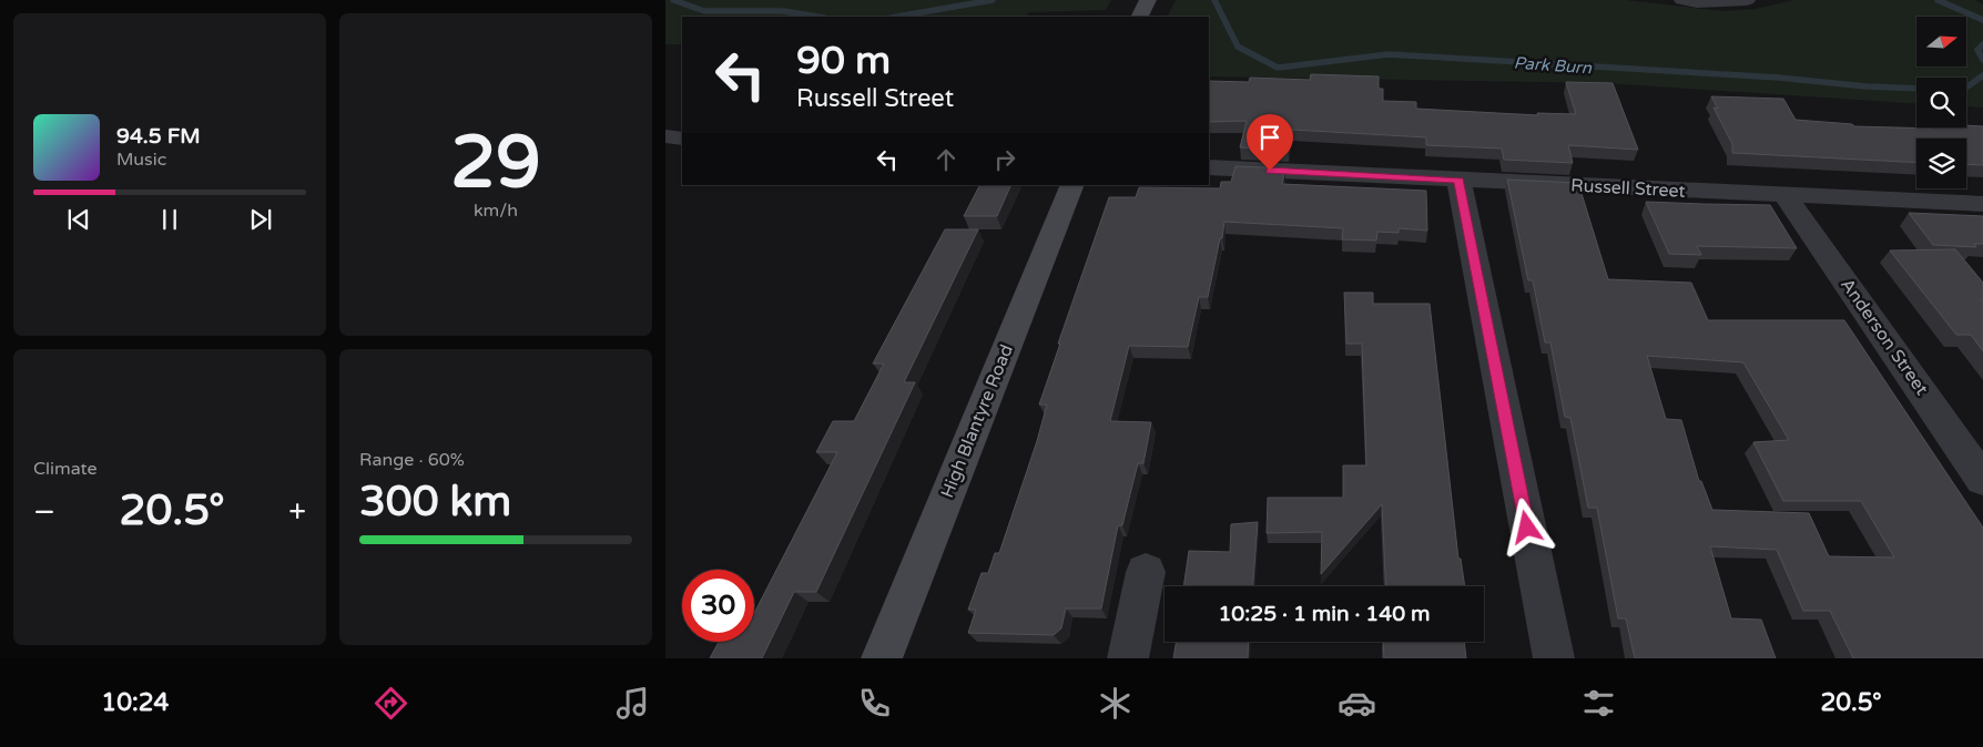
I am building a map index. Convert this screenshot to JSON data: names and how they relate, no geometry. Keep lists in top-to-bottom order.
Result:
{
  "streets": {
    "main road": ["High Blantyre Road"],
    "street": ["Russell Street", "Anderson Street"]
  },
  "crossings": [
    ["Russell Street", "Anderson Street"]
  ],
  "water": ["Park Burn"],
  "north": "right",
  "page": {
    "tile": [
      ["29", "km/h"],
      "Climate",
      ["Range · 60%", "300 km"]
    ],
    "turn": ["90 m", "Russell Street"],
    "song": ["94.5 FM", "Music"],
    "heat": ["−", "20.5°", "+"],
    "limit": "30",
    "trip": "10:25 · 1 min · 140 m",
    "tabs": ["10:24", "20.5°"]
  }
}
